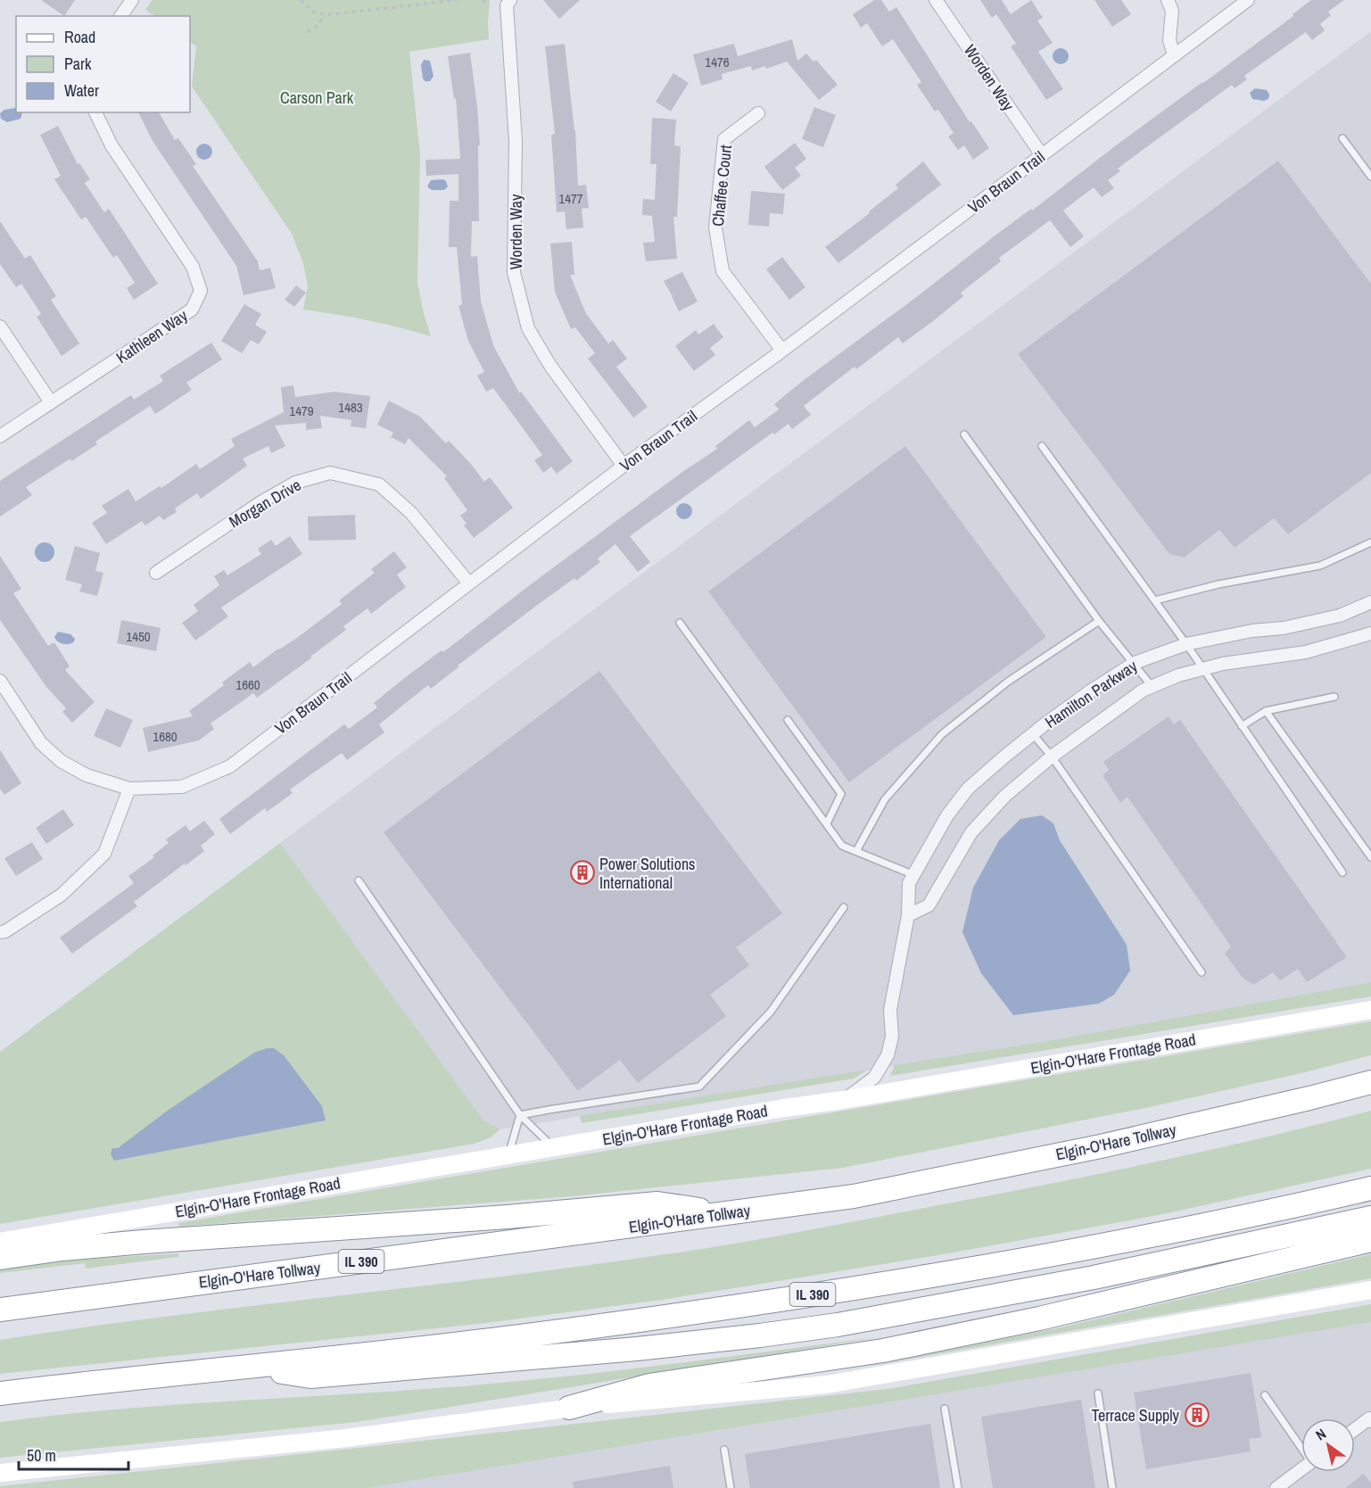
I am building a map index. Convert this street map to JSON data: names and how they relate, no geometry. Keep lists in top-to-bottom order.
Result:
{
  "streets": {
    "highway": ["Elgin-O'Hare Tollway", "IL 390"],
    "main road": ["Elgin-O'Hare Frontage Road"],
    "street": [
      "Worden Way",
      "Von Braun Trail",
      "Chaffee Court",
      "Kathleen Way",
      "Morgan Drive",
      "Hamilton Parkway"
    ]
  },
  "crossings": [
    ["Worden Way", "Von Braun Trail"],
    ["Von Braun Trail", "Chaffee Court"],
    ["Von Braun Trail", "Morgan Drive"],
    ["Hamilton Parkway", "Elgin-O'Hare Frontage Road"]
  ],
  "parks": ["Carson Park"],
  "places": {
    "building": ["Power Solutions International", "Terrace Supply"]
  },
  "house_numbers": [
    "1476",
    "1477",
    "1483",
    "1479",
    "1450",
    "1660",
    "1680"
  ],
  "legend": ["Road", "Park", "Water"],
  "scale_bar": "50 m",
  "north": "top left"
}
